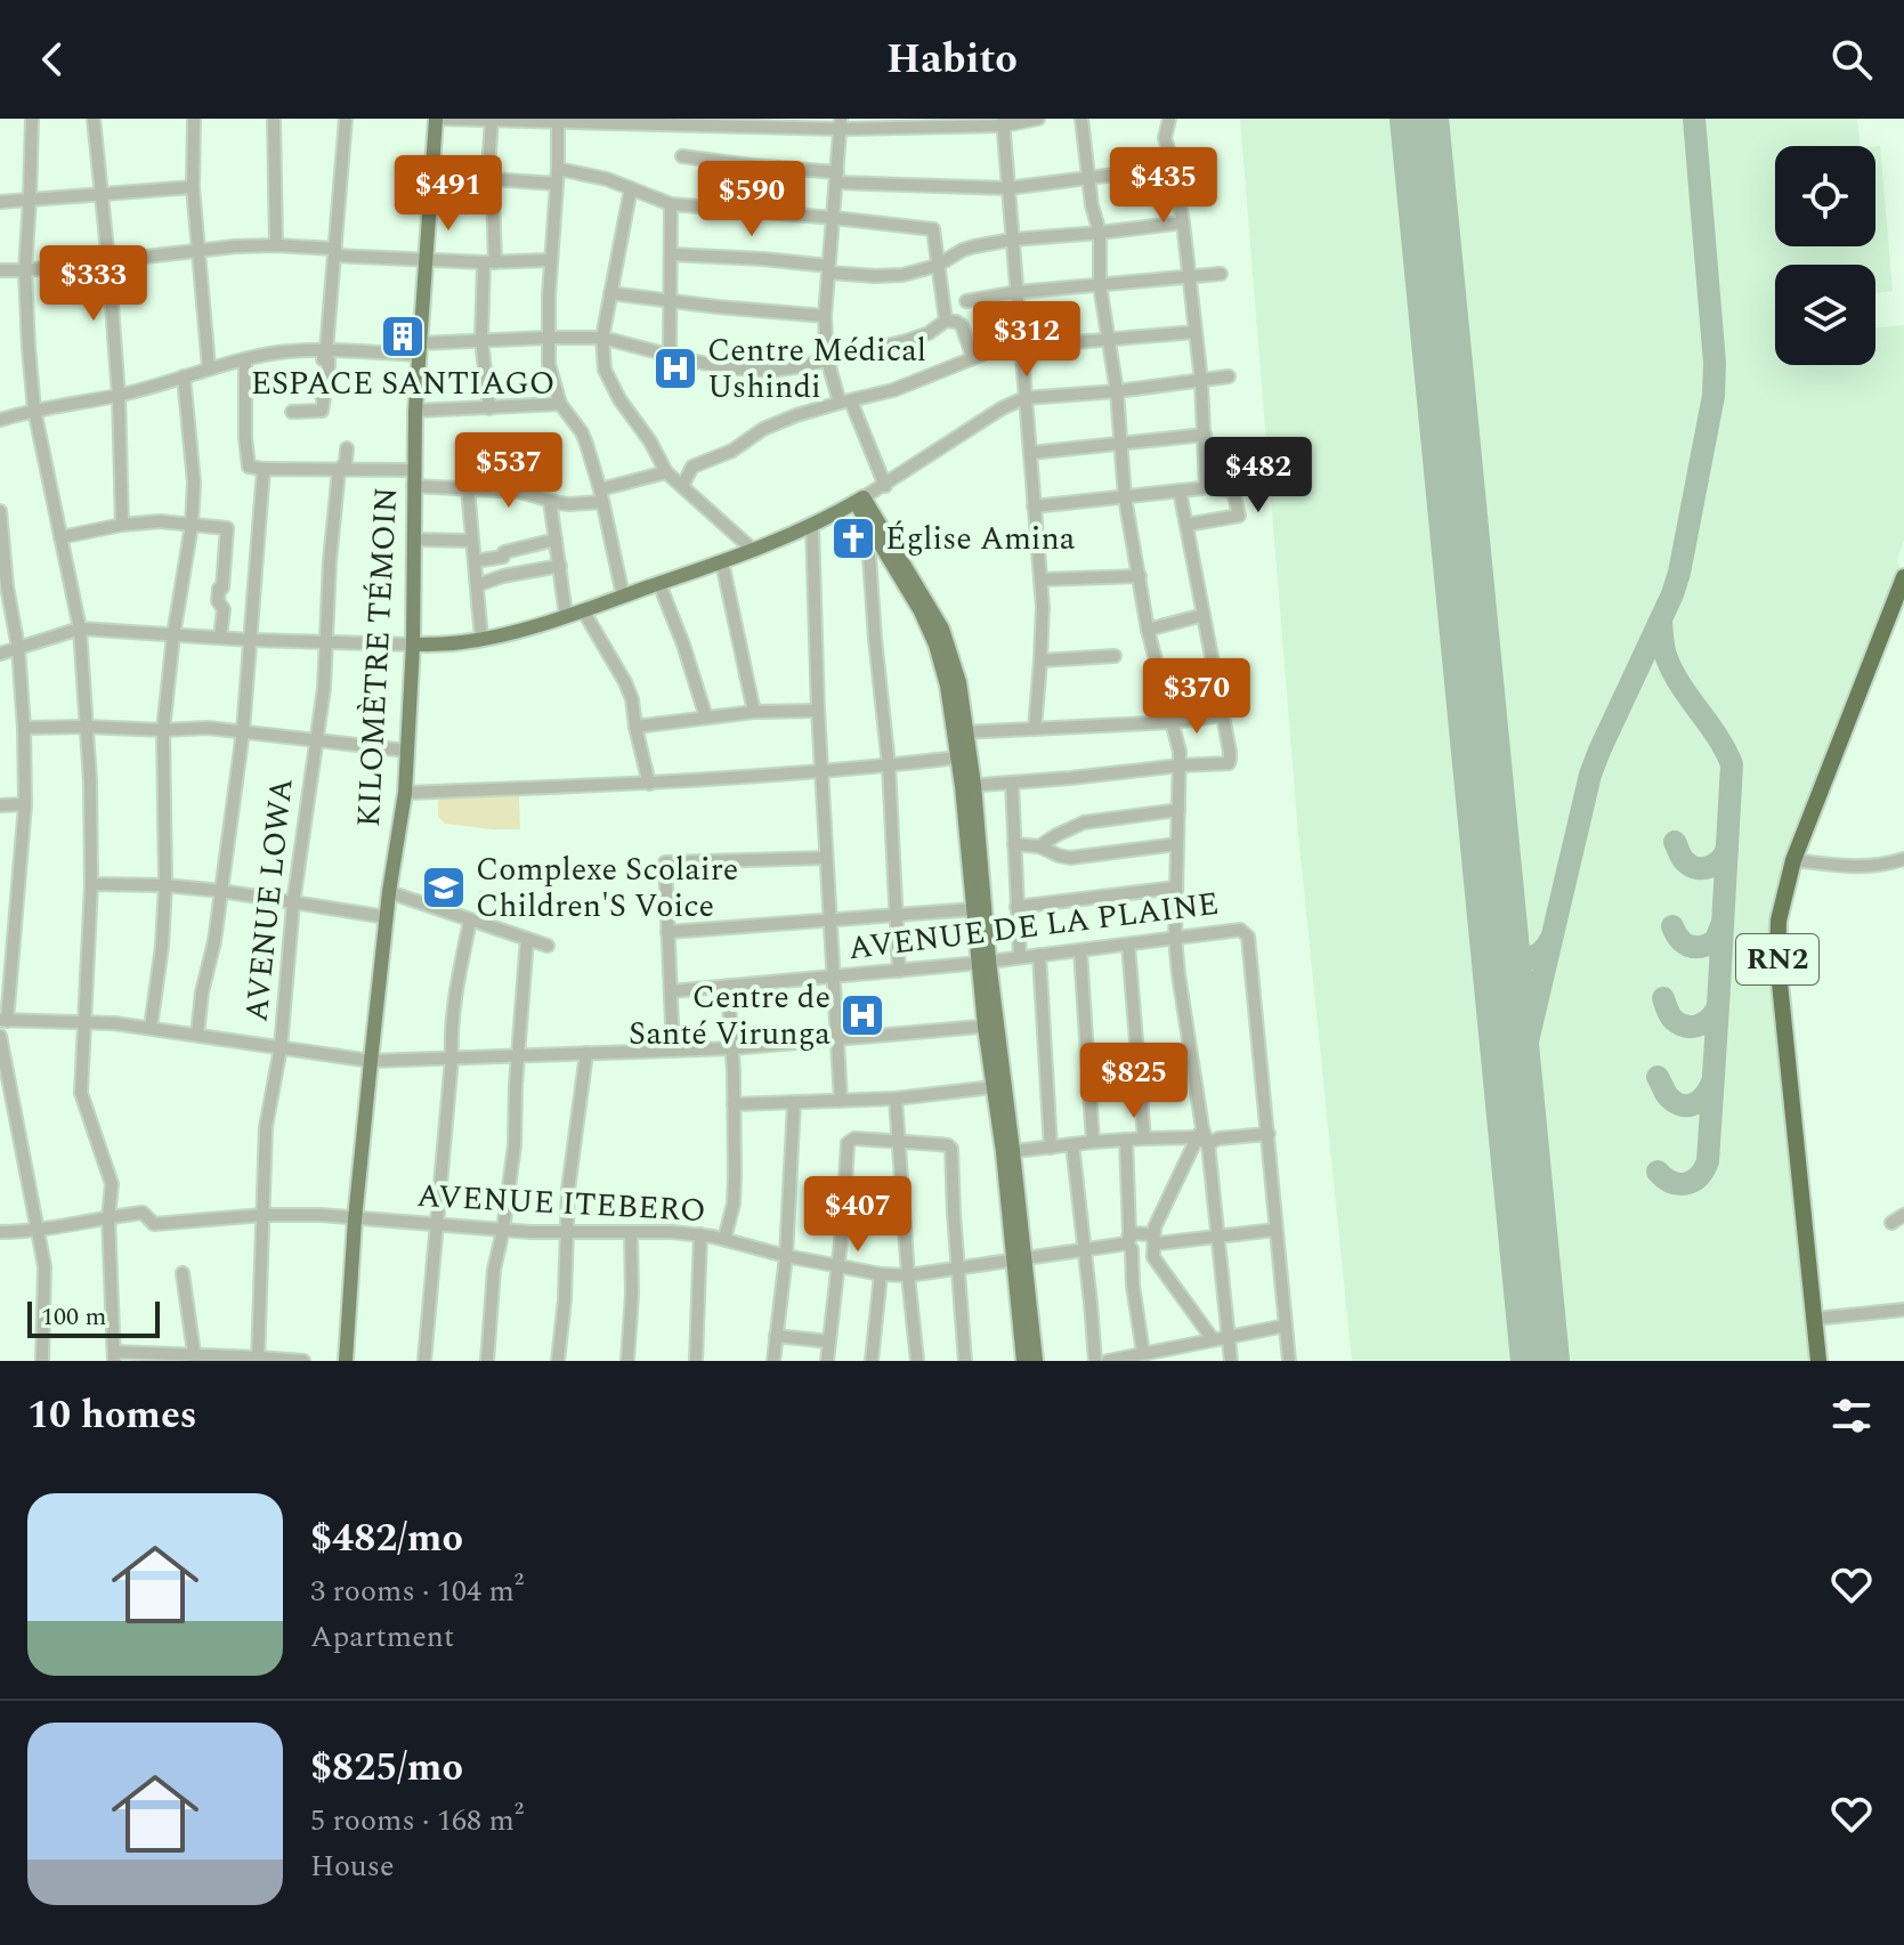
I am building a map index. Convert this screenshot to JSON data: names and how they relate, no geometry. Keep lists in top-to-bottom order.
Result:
{
  "streets": {
    "highway": ["RN2"],
    "main road": ["KILOMÈTRE TÉMOIN"],
    "street": ["AVENUE LOWA", "AVENUE DE LA PLAINE", "AVENUE ITEBERO"]
  },
  "crossings": [
    ["KILOMÈTRE TÉMOIN", "AVENUE ITEBERO"],
    ["AVENUE LOWA", "AVENUE ITEBERO"]
  ],
  "places": {
    "building": ["ESPACE SANTIAGO"],
    "hospital": ["Centre Médical Ushindi", "Centre de Santé Virunga"],
    "church": ["Église Amina"],
    "school or university": ["Complexe Scolaire Children'S Voice"]
  },
  "scale_bar": "100 m",
  "page": {
    "header": "Habito",
    "price": [
      "$435",
      "$491",
      "$590",
      "$333",
      "$312",
      "$537",
      "$482",
      "$370",
      "$825",
      "$407"
    ],
    "scale": "100 m",
    "heading": "10 homes",
    "list": [
      {
        "name": "$482/mo",
        "note": "3 rooms · 104 m² · Apartment"
      },
      {
        "name": "$825/mo",
        "note": "5 rooms · 168 m² · House"
      }
    ]
  }
}
